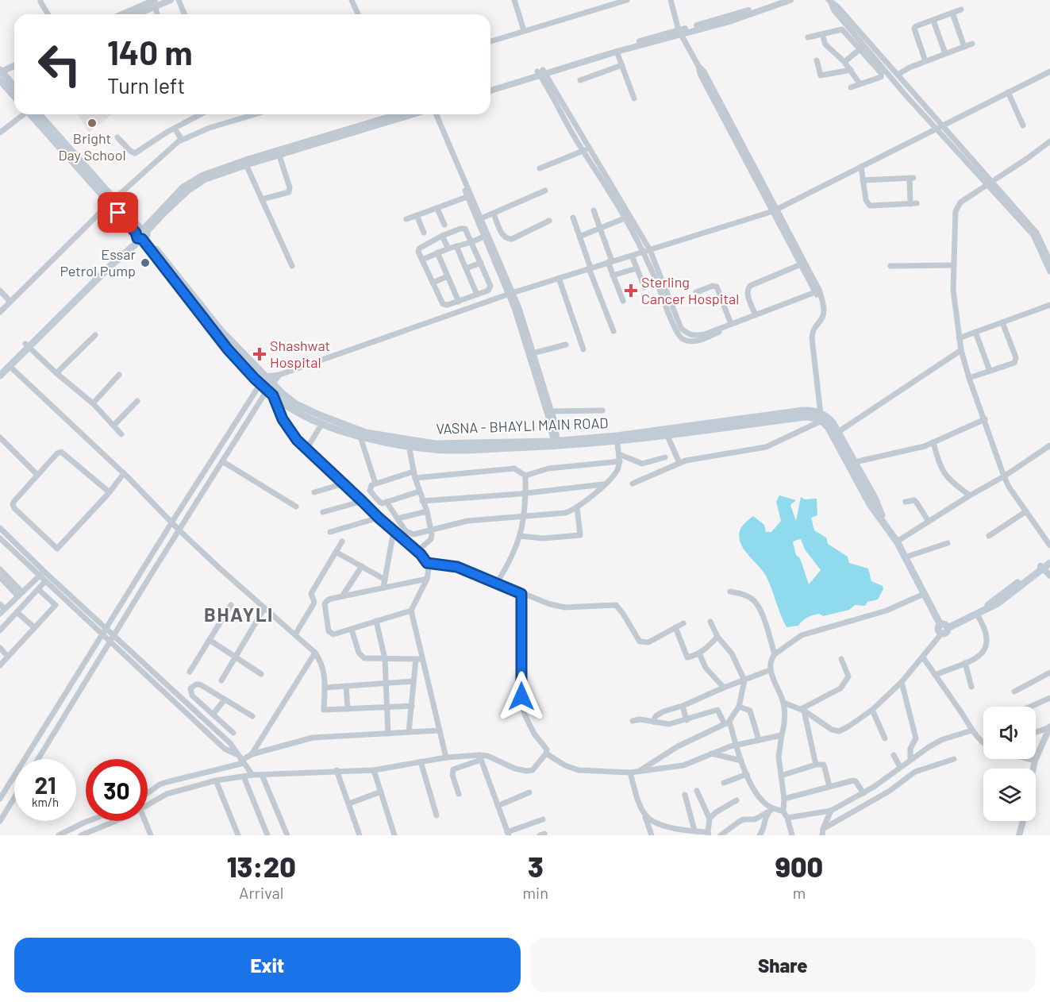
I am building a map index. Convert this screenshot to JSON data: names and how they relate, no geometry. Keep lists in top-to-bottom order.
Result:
{
  "streets": {
    "main road": ["VASNA - BHAYLI MAIN ROAD"]
  },
  "districts": ["BHAYLI"],
  "places": {
    "other": ["Bright Day School", "Essar Petrol Pump"],
    "health": ["Sterling Cancer Hospital", "Shashwat Hospital"]
  },
  "page": {
    "turn": ["140 m", "Turn left"],
    "speed": "21 km/h",
    "limit": "30",
    "eta": [
      "13:20",
      "Arrival",
      "3",
      "min",
      "900",
      "m"
    ],
    "buttons": ["Exit", "Share"]
  }
}
